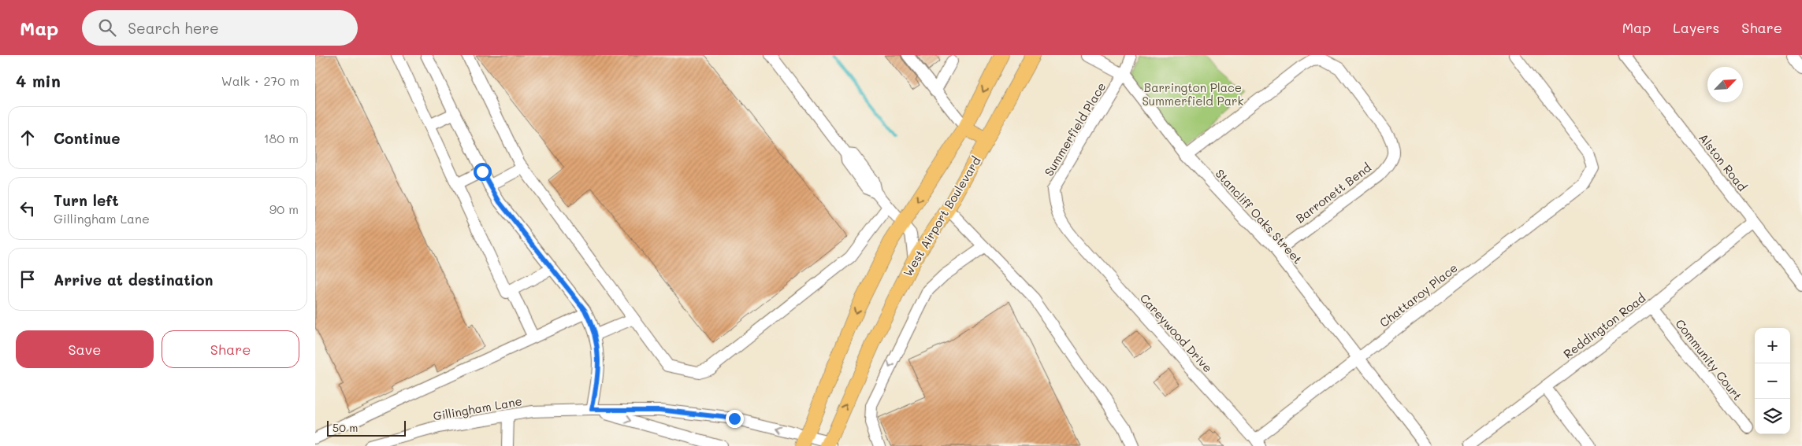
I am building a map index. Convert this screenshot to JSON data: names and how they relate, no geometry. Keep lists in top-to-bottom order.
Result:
{
  "streets": {
    "main road": ["West Airport Boulevard"],
    "street": [
      "Summerfield Place",
      "Alston Road",
      "Barronett Bend",
      "Stancliff Oaks Street",
      "Chattaroy Place",
      "Reddington Road",
      "Careywood Drive",
      "Community Court",
      "Gillingham Lane"
    ]
  },
  "crossings": [
    ["Summerfield Place", "Stancliff Oaks Street"],
    ["Summerfield Place", "Careywood Drive"],
    ["Alston Road", "Reddington Road"],
    ["Barronett Bend", "Stancliff Oaks Street"],
    ["West Airport Boulevard", "Gillingham Lane"],
    ["Stancliff Oaks Street", "Chattaroy Place"],
    ["Chattaroy Place", "Careywood Drive"],
    ["Reddington Road", "Community Court"]
  ],
  "parks": ["Barrington Place Summerfield Park"],
  "scale_bar": "50 m",
  "north": "top right",
  "page": {
    "header": "Map",
    "search": "Search here",
    "nav": ["Map", "Layers", "Share"],
    "heading": ["4 min", "Walk · 270 m"],
    "list": [
      ["Continue", "180 m"],
      ["Turn left", "Gillingham Lane", "90 m"],
      "Arrive at destination"
    ],
    "buttons": ["Save", "Share"],
    "map_buttons": ["+", "−"],
    "scale": "50 m"
  }
}
